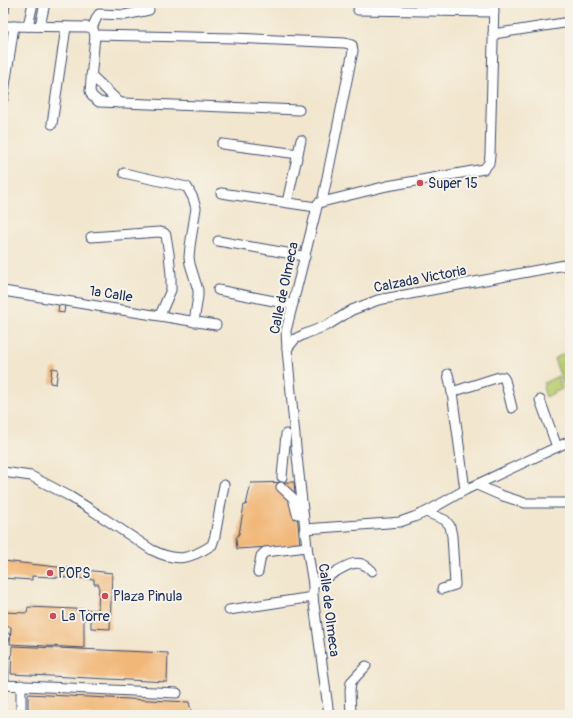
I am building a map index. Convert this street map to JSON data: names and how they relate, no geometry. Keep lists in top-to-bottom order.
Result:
{
  "streets": {
    "street": ["Calzada Victoria", "Calle de Olmeca", "1a Calle"]
  },
  "crossings": [
    ["Calzada Victoria", "Calle de Olmeca"]
  ],
  "places": [
    "Super 15",
    "POPS",
    "Plaza Pinula",
    "La Torre"
  ]
}
